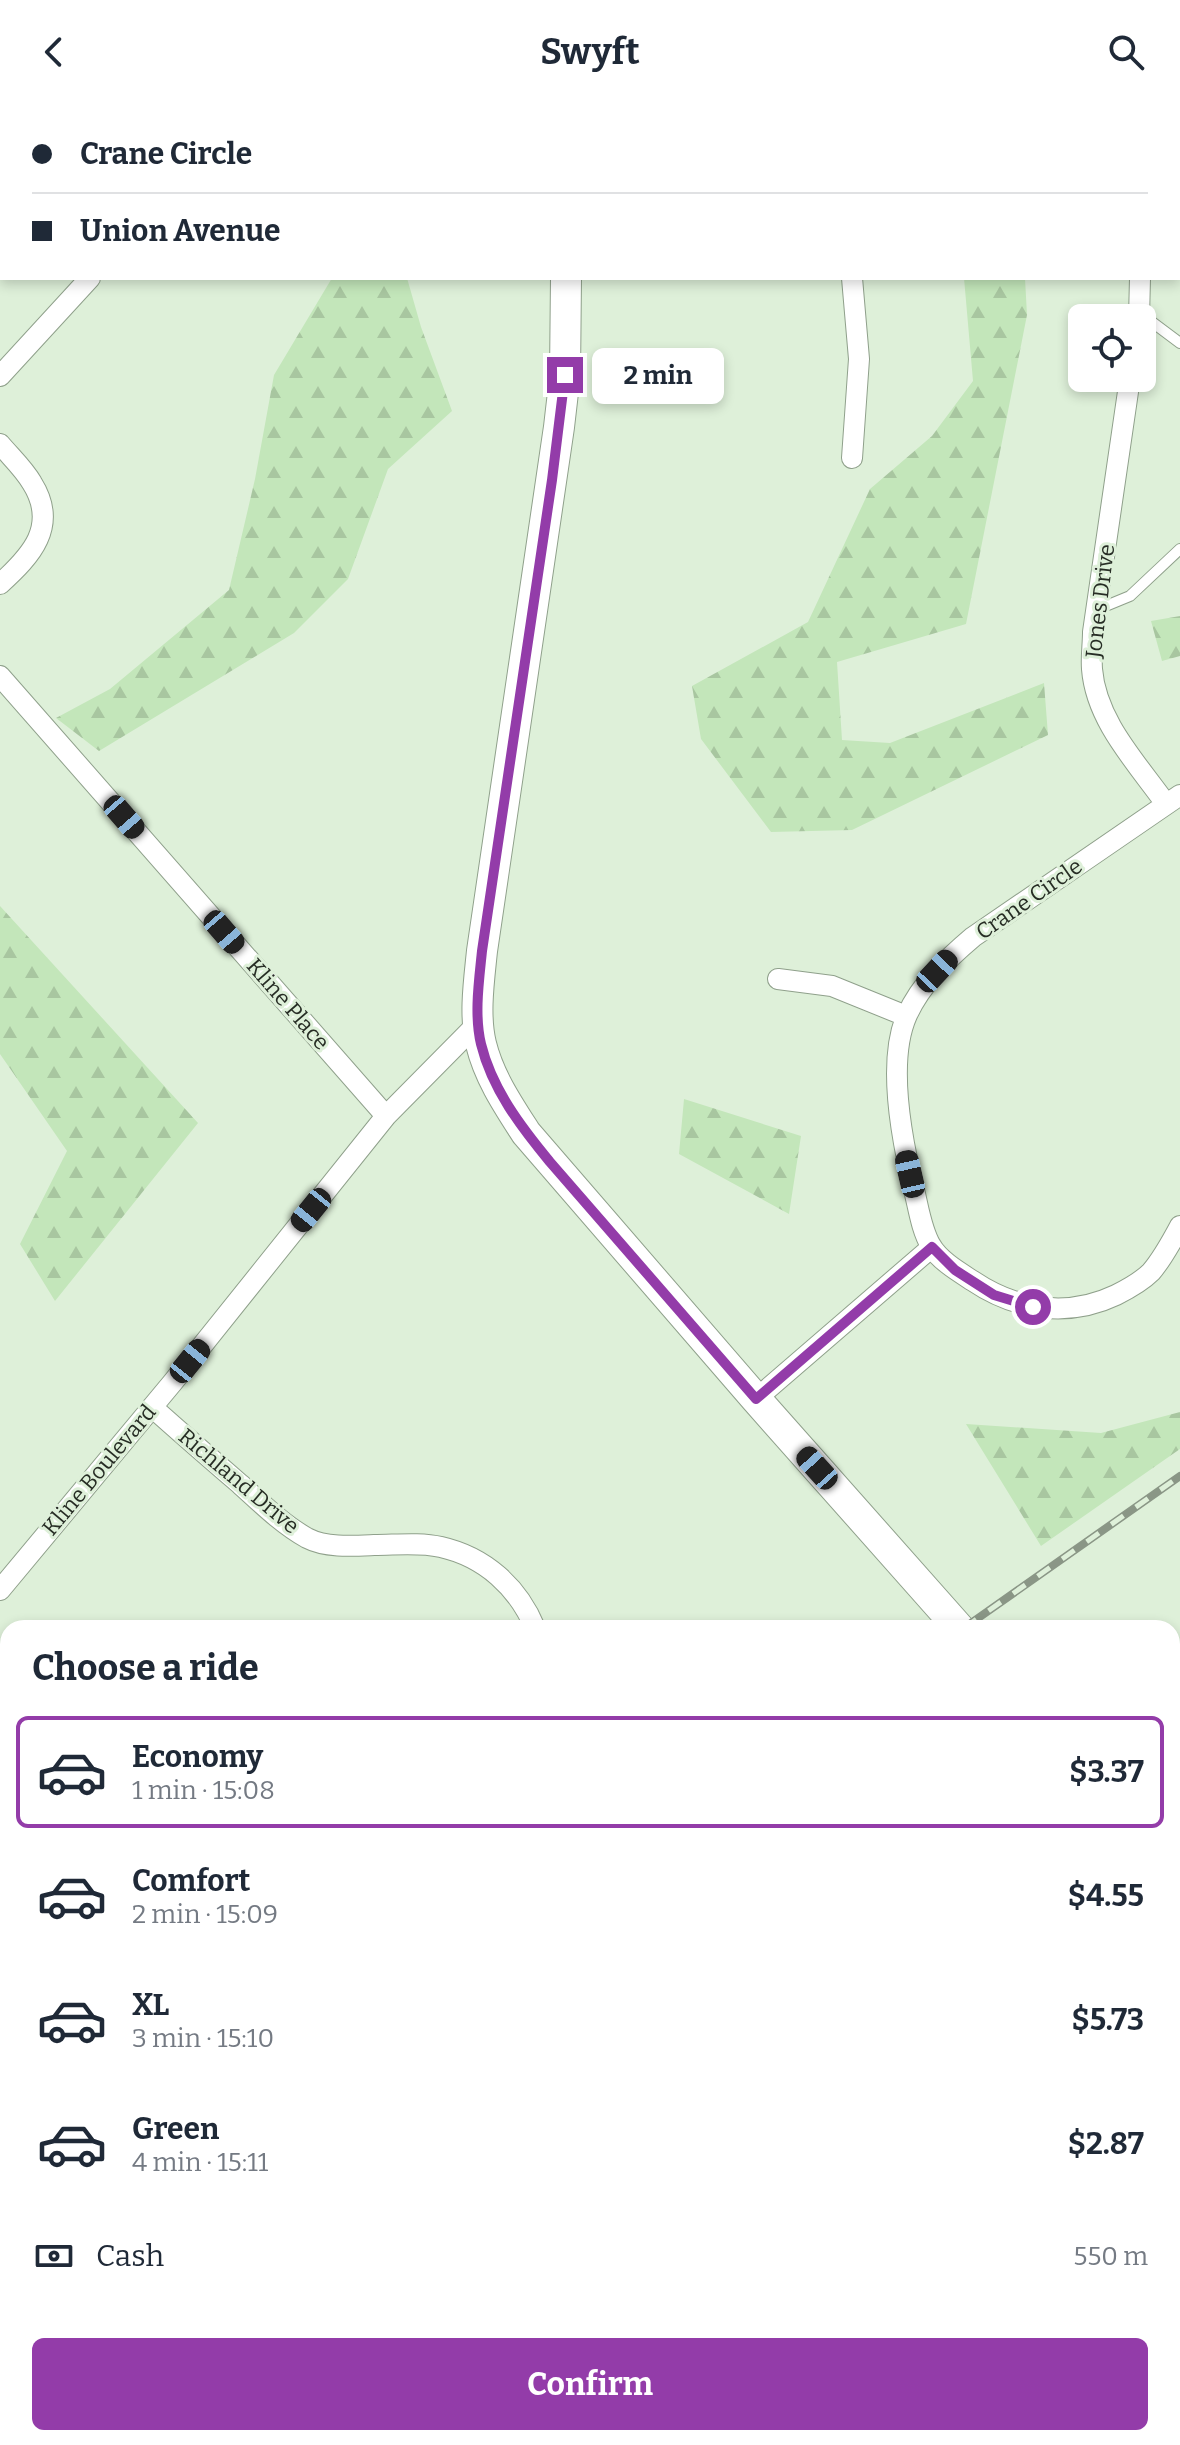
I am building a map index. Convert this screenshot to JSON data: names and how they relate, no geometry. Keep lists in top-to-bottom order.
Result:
{
  "streets": {
    "street": [
      "Jones Drive",
      "Crane Circle",
      "Kline Place",
      "Kline Boulevard",
      "Richland Drive"
    ]
  },
  "crossings": [
    ["Jones Drive", "Crane Circle"],
    ["Kline Place", "Kline Boulevard"],
    ["Kline Boulevard", "Richland Drive"]
  ],
  "page": {
    "header": "Swyft",
    "banner": ["Crane Circle", "Union Avenue"],
    "bubble": "2 min",
    "heading": "Choose a ride",
    "list": [
      {
        "name": "Economy",
        "note": "1 min · 15:08",
        "value": "$3.37"
      },
      {
        "name": "Comfort",
        "note": "2 min · 15:09",
        "value": "$4.55"
      },
      {
        "name": "XL",
        "note": "3 min · 15:10",
        "value": "$5.73"
      },
      {
        "name": "Green",
        "note": "4 min · 15:11",
        "value": "$2.87"
      }
    ],
    "pay": ["Cash", "550 m"],
    "buttons": "Confirm"
  }
}
